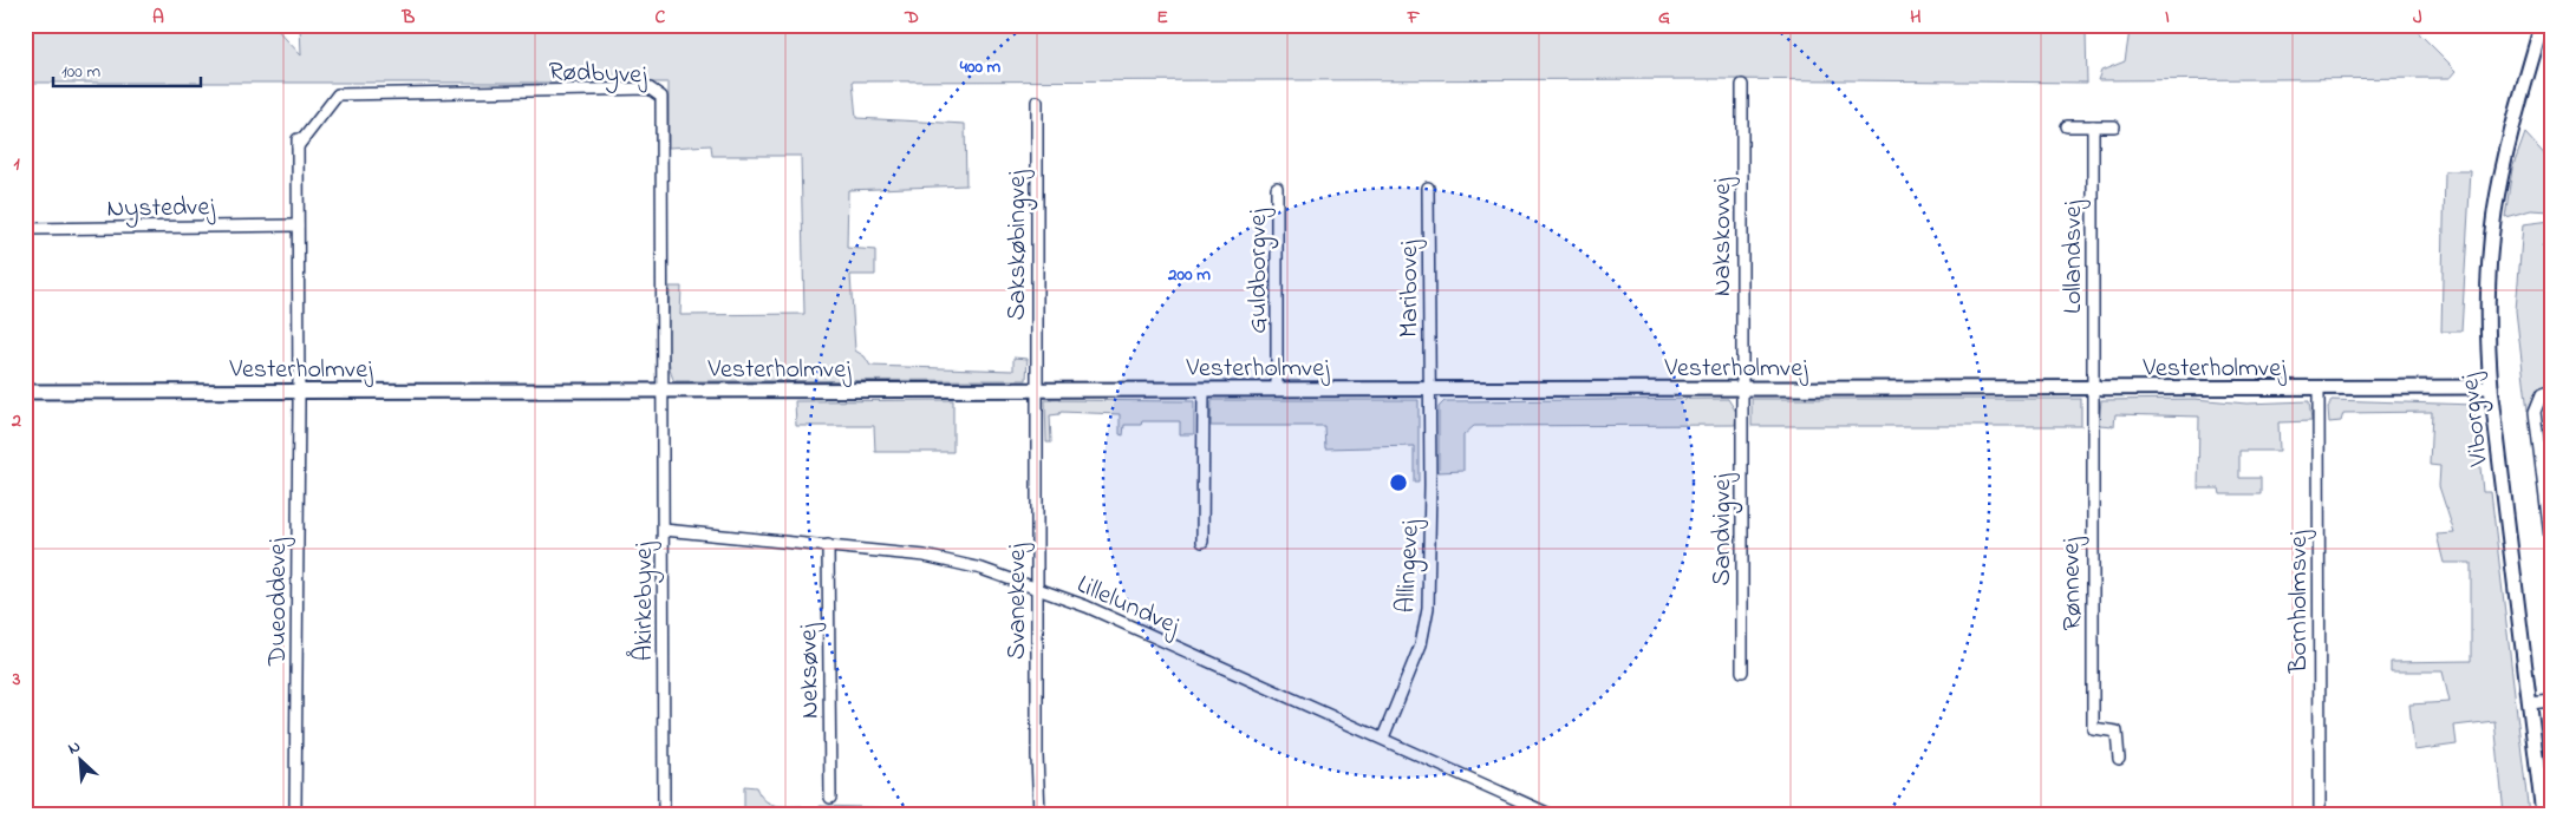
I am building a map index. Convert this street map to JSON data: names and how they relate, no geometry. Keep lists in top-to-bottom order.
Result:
{
  "streets": {
    "street": [
      "Rødbyvej",
      "Nystedvej",
      "Nakskovvej",
      "Sakskøbingvej",
      "Lollandsvej",
      "Guldborgvej",
      "Maribovej",
      "Vesterholmvej",
      "Viborgvej",
      "Sandvigvej",
      "Allingevej",
      "Rønnevej",
      "Dueoddevej",
      "Åkirkebyvej",
      "Svanekevej",
      "Bornholmsvej",
      "Lillelundvej",
      "Neksøvej"
    ]
  },
  "crossings": [
    ["Rødbyvej", "Nystedvej"],
    ["Rødbyvej", "Vesterholmvej"],
    ["Rødbyvej", "Åkirkebyvej"],
    ["Nakskovvej", "Vesterholmvej"],
    ["Nakskovvej", "Sandvigvej"],
    ["Sakskøbingvej", "Vesterholmvej"],
    ["Sakskøbingvej", "Svanekevej"],
    ["Lollandsvej", "Vesterholmvej"],
    ["Lollandsvej", "Rønnevej"],
    ["Guldborgvej", "Vesterholmvej"],
    ["Maribovej", "Vesterholmvej"],
    ["Maribovej", "Allingevej"],
    ["Vesterholmvej", "Viborgvej"],
    ["Vesterholmvej", "Sandvigvej"],
    ["Vesterholmvej", "Allingevej"],
    ["Vesterholmvej", "Rønnevej"],
    ["Vesterholmvej", "Dueoddevej"],
    ["Vesterholmvej", "Åkirkebyvej"],
    ["Vesterholmvej", "Svanekevej"],
    ["Vesterholmvej", "Bornholmsvej"],
    ["Allingevej", "Lillelundvej"],
    ["Åkirkebyvej", "Lillelundvej"],
    ["Svanekevej", "Lillelundvej"],
    ["Lillelundvej", "Neksøvej"]
  ],
  "scale_bar": "100 m",
  "north": "top left",
  "grid": {
    "columns": [
      "A",
      "B",
      "C",
      "D",
      "E",
      "F",
      "G",
      "H",
      "I",
      "J"
    ],
    "rows": ["1", "2", "3"]
  },
  "rings": ["400 m", "200 m"]
}
